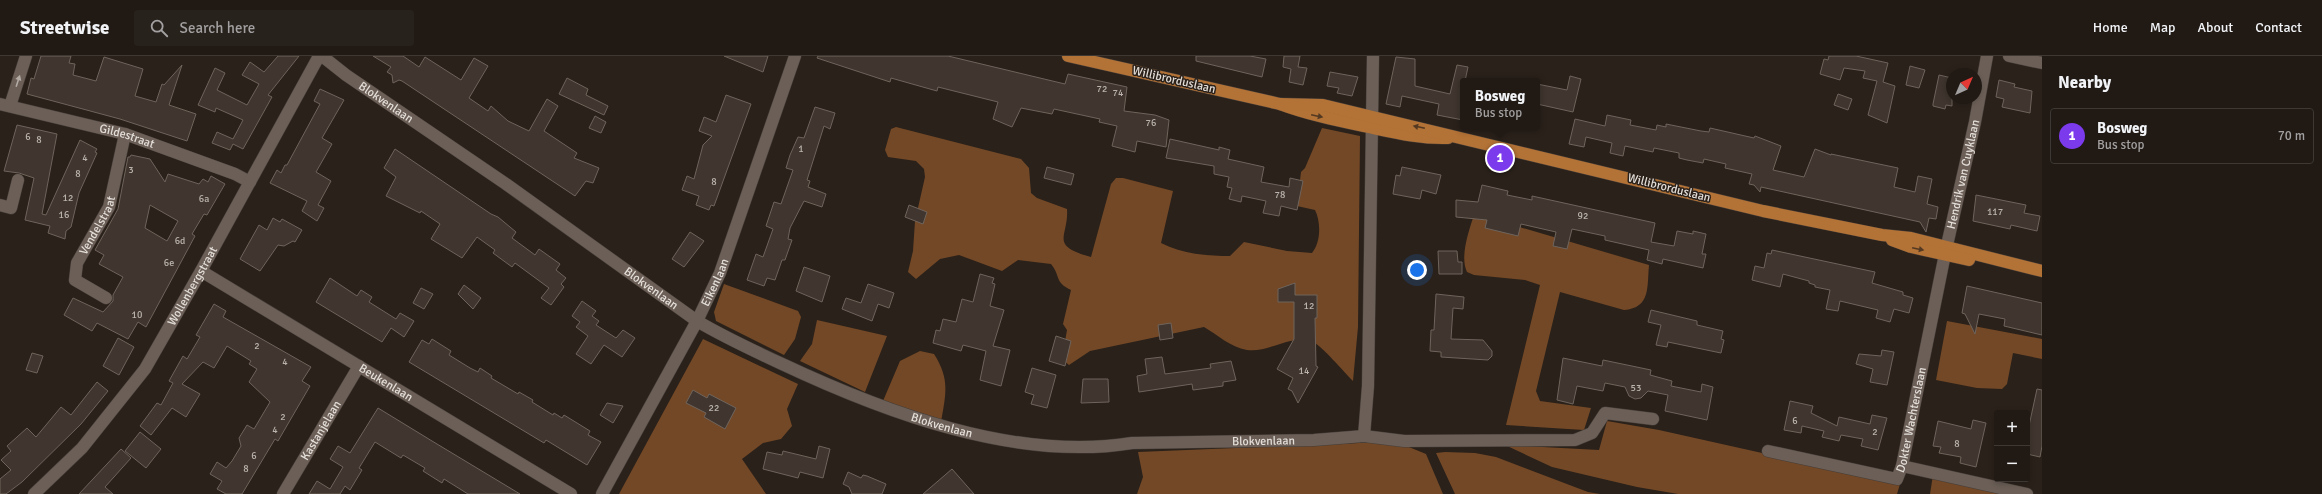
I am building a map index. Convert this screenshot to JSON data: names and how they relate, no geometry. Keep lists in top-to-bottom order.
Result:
{
  "streets": {
    "main road": ["Willibrorduslaan"],
    "street": [
      "Blokvenlaan",
      "Gildestraat",
      "Hendrik van Cuyklaan",
      "Vendelstraat",
      "Eikenlaan",
      "Wollenbergstraat",
      "Beukenlaan",
      "Dokter Wachterslaan",
      "Kastanjelaan"
    ]
  },
  "crossings": [
    ["Willibrorduslaan", "Hendrik van Cuyklaan"],
    ["Willibrorduslaan", "Dokter Wachterslaan"],
    ["Blokvenlaan", "Eikenlaan"],
    ["Gildestraat", "Vendelstraat"],
    ["Gildestraat", "Wollenbergstraat"],
    ["Hendrik van Cuyklaan", "Dokter Wachterslaan"],
    ["Wollenbergstraat", "Beukenlaan"],
    ["Beukenlaan", "Kastanjelaan"]
  ],
  "house_numbers": [
    "72",
    "74",
    "76",
    "6",
    "8",
    "1",
    "4",
    "3",
    "8",
    "8",
    "78",
    "12",
    "6a",
    "117",
    "16",
    "92",
    "6d",
    "6e",
    "12",
    "10",
    "2",
    "4",
    "14",
    "53",
    "22",
    "2",
    "6",
    "4",
    "2",
    "8",
    "6",
    "8"
  ],
  "north": "top right",
  "page": {
    "header": "Streetwise",
    "search": "Search here",
    "nav": [
      "Home",
      "Map",
      "About",
      "Contact"
    ],
    "heading": "Nearby",
    "popup": ["Bosweg", "Bus stop"],
    "list": [
      {
        "mark": "1",
        "name": "Bosweg",
        "note": "Bus stop",
        "value": "70 m"
      }
    ],
    "pins": "1",
    "map_buttons": ["+", "−"]
  }
}
